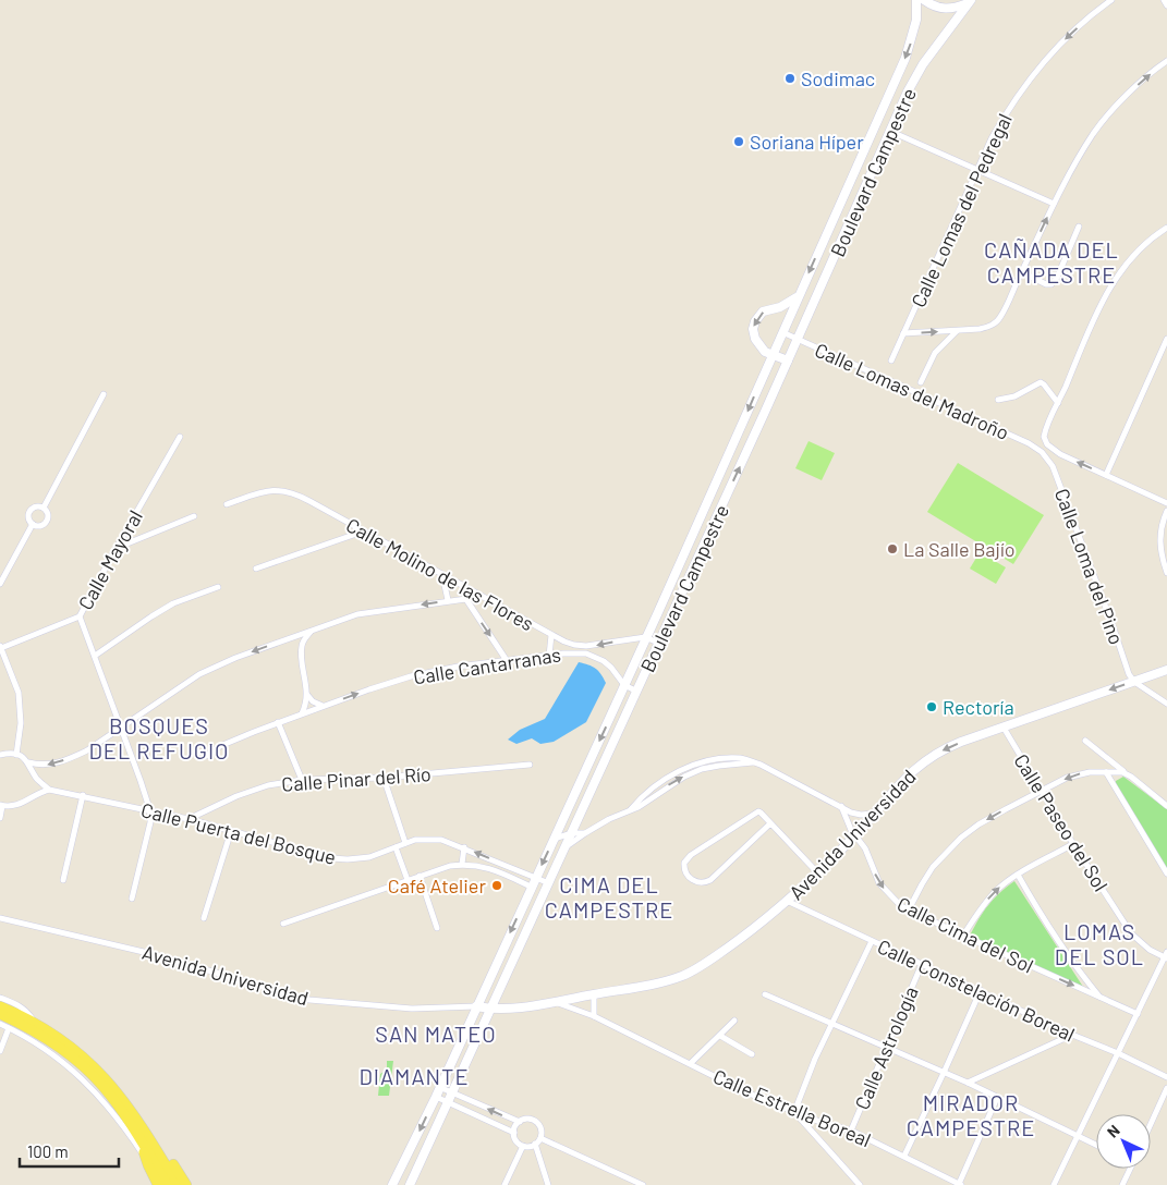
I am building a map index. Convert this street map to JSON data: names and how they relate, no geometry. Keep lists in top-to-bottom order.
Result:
{
  "streets": {
    "street": [
      "Boulevard Campestre",
      "Calle Lomas del Pedregal",
      "Calle Lomas del Madroño",
      "Calle Mayoral",
      "Calle Loma del Pino",
      "Calle Molino de las Flores",
      "Calle Cantarranas",
      "Calle Pinar del Río",
      "Calle Paseo del Sol",
      "Calle Puerta del Bosque",
      "Avenida Universidad",
      "Calle Cima del Sol",
      "Calle Constelación Boreal",
      "Calle Astrología",
      "Calle Estrella Boreal"
    ]
  },
  "crossings": [
    ["Boulevard Campestre", "Calle Lomas del Madroño"],
    ["Boulevard Campestre", "Calle Molino de las Flores"],
    ["Boulevard Campestre", "Calle Cantarranas"],
    ["Boulevard Campestre", "Calle Puerta del Bosque"],
    ["Boulevard Campestre", "Avenida Universidad"],
    ["Calle Lomas del Madroño", "Calle Loma del Pino"],
    ["Calle Mayoral", "Calle Puerta del Bosque"],
    ["Calle Loma del Pino", "Avenida Universidad"],
    ["Calle Pinar del Río", "Calle Puerta del Bosque"],
    ["Calle Paseo del Sol", "Avenida Universidad"],
    ["Avenida Universidad", "Calle Cima del Sol"],
    ["Avenida Universidad", "Calle Constelación Boreal"],
    ["Avenida Universidad", "Calle Estrella Boreal"],
    ["Calle Constelación Boreal", "Calle Astrología"],
    ["Calle Astrología", "Calle Estrella Boreal"]
  ],
  "one_way": ["Calle Lomas del Pedregal", "Calle Cantarranas"],
  "districts": [
    "CAÑADA DEL CAMPESTRE",
    "BOSQUES DEL REFUGIO",
    "CIMA DEL CAMPESTRE",
    "LOMAS DEL SOL",
    "SAN MATEO",
    "DIAMANTE",
    "MIRADOR CAMPESTRE"
  ],
  "places": [
    "Sodimac",
    "Soriana Híper",
    "La Salle Bajío",
    "Rectoría",
    "Café Atelier"
  ],
  "scale_bar": "100 m",
  "north": "top left"
}
